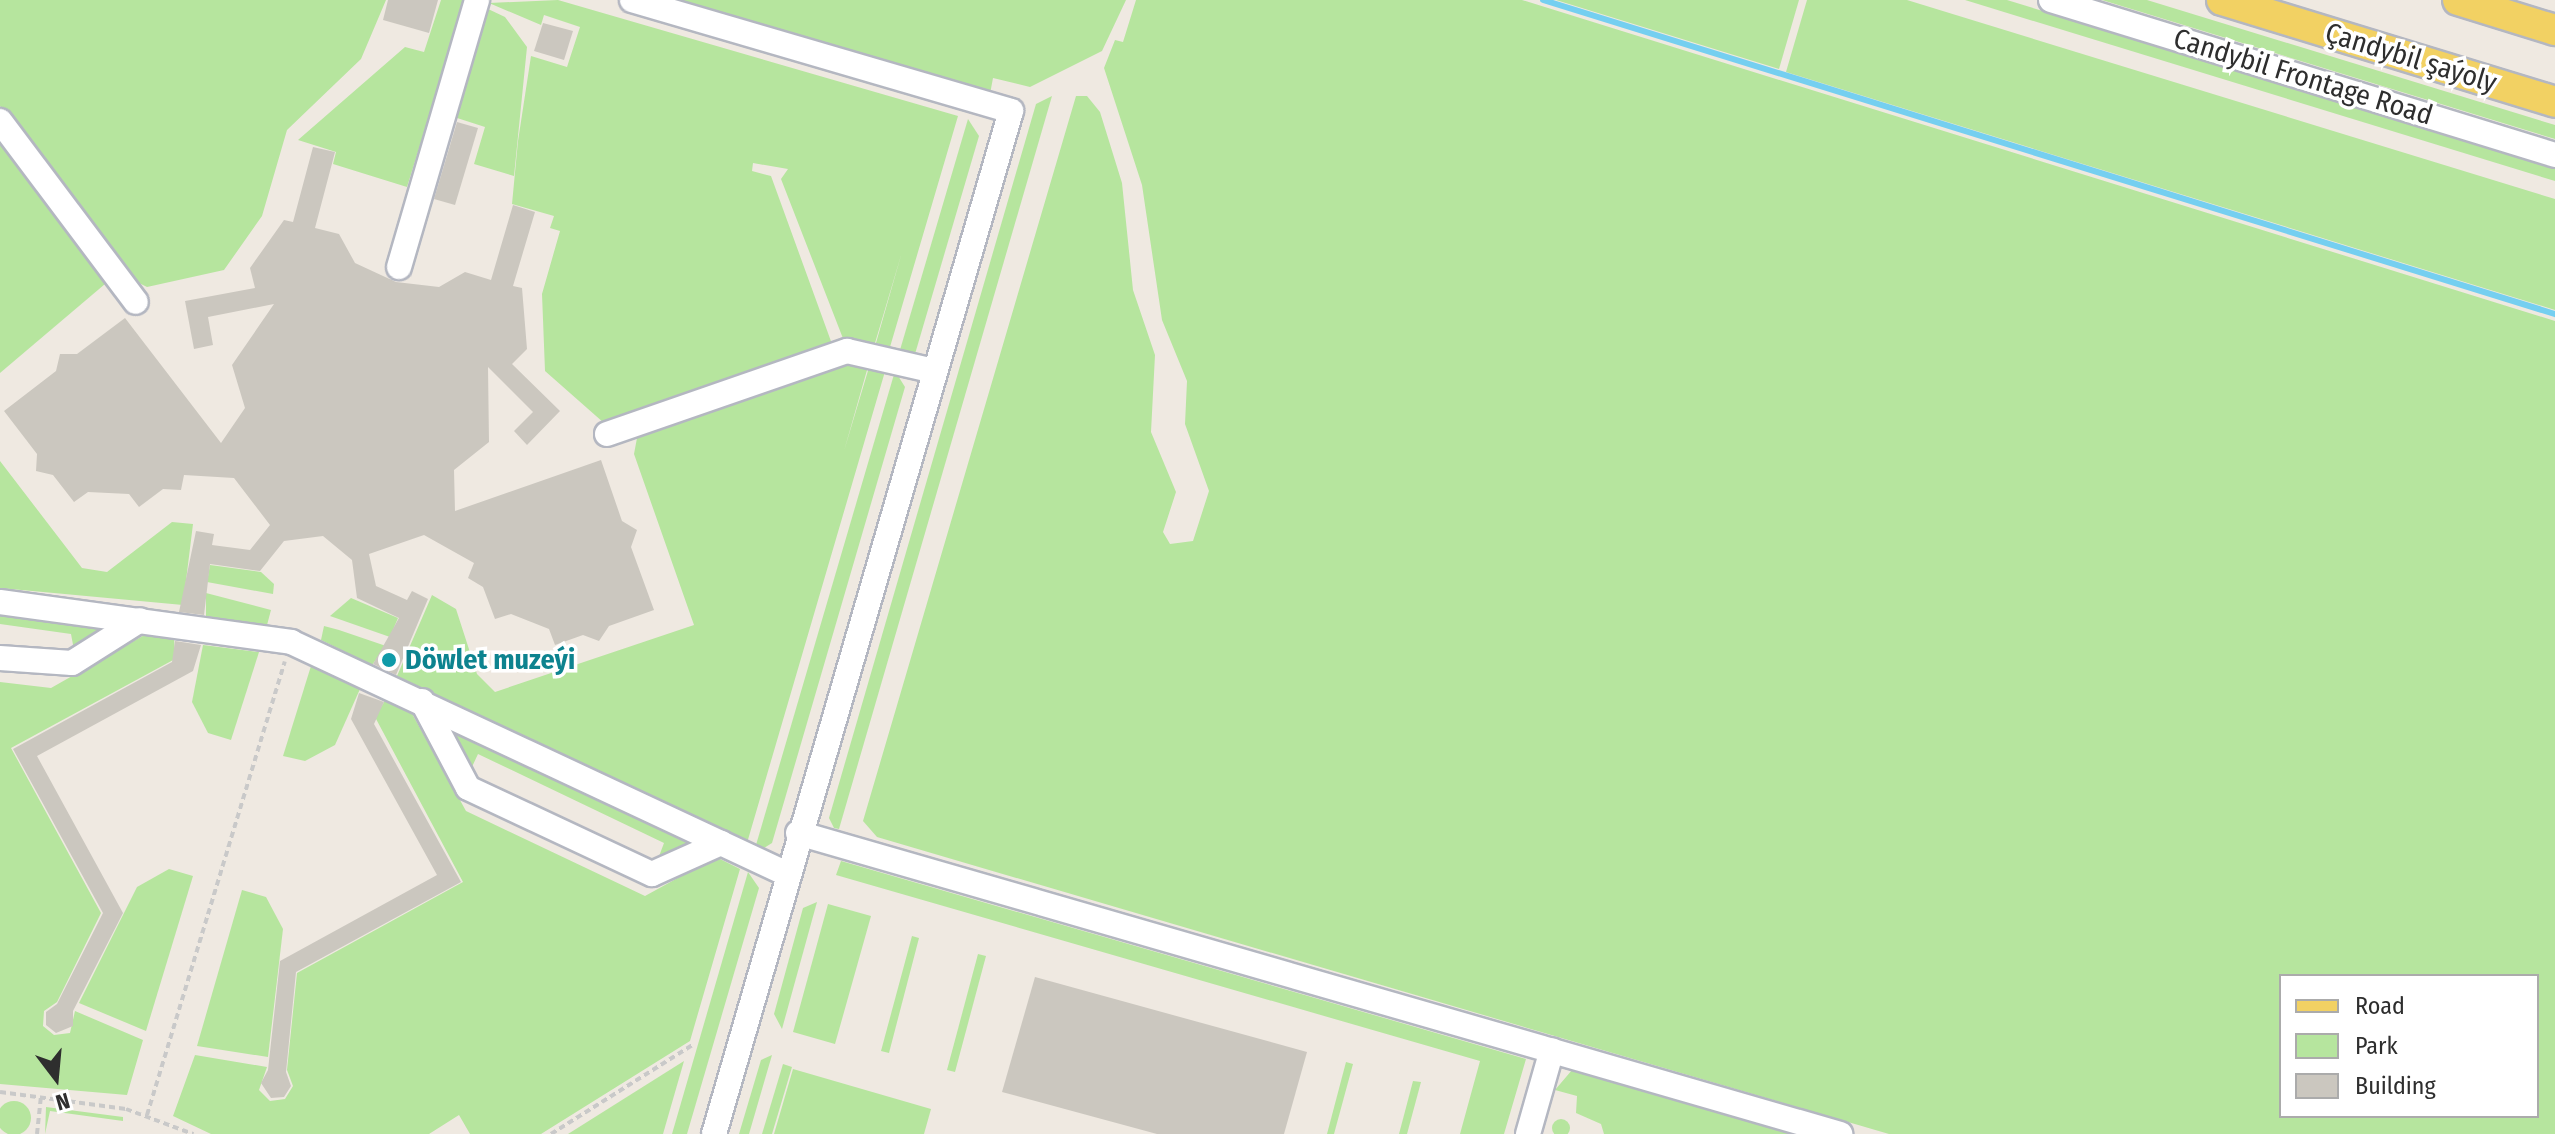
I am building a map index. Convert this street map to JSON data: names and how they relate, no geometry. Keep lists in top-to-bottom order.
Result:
{
  "streets": {
    "main road": ["Çandybil şaýoly"],
    "street": ["Candybil Frontage Road"]
  },
  "places": ["Döwlet muzeýi"],
  "legend": ["Road", "Park", "Building"],
  "north": "bottom"
}
